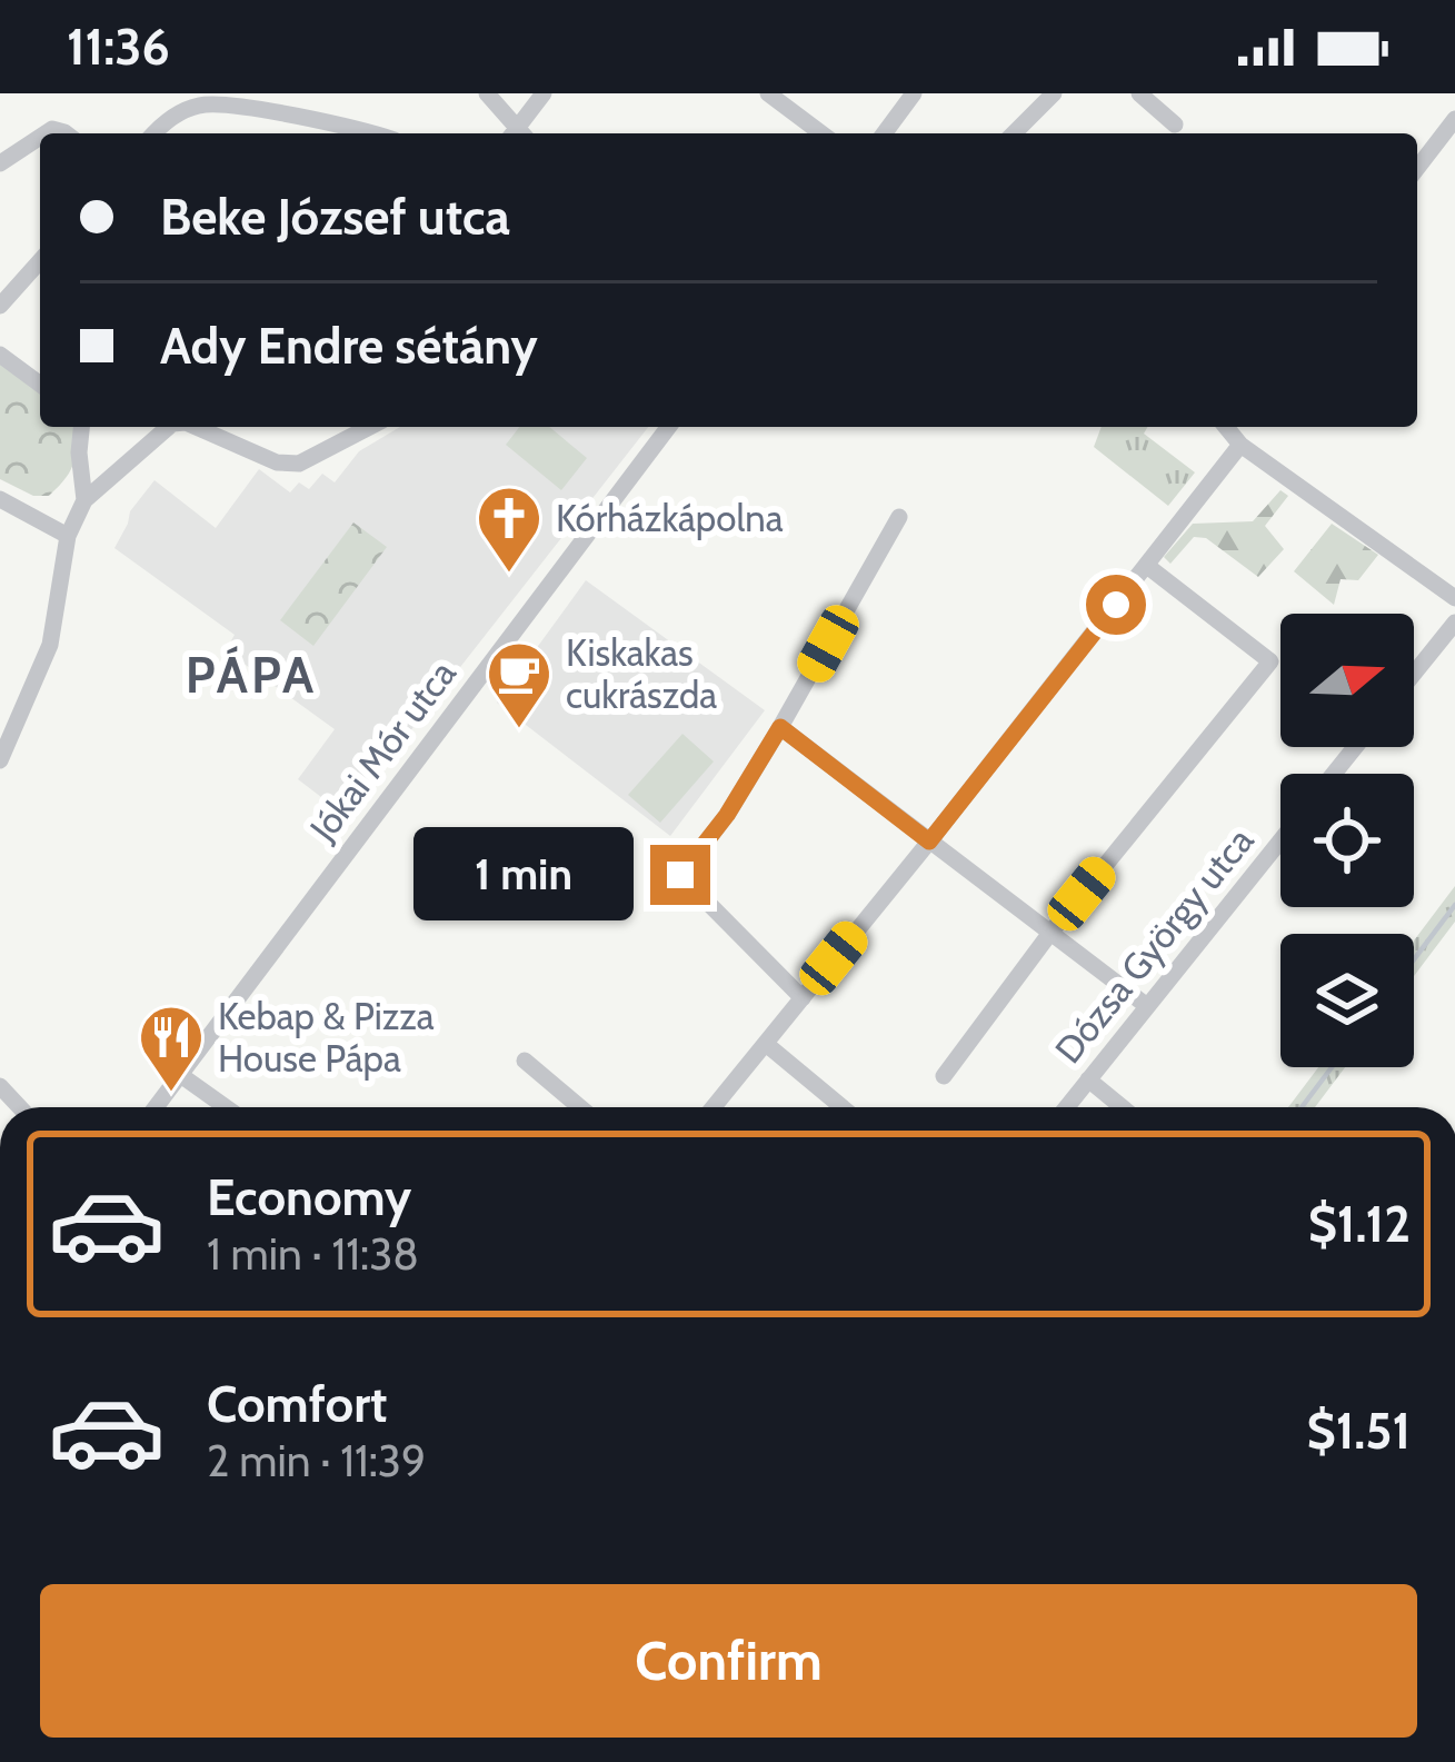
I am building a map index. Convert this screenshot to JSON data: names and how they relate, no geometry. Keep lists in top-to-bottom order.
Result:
{
  "streets": {
    "street": ["Jókai Mór utca", "Dózsa György utca"]
  },
  "districts": ["PÁPA"],
  "places": {
    "church": ["Kórházkápolna"],
    "cafe": ["Kiskakas cukrászda"],
    "restaurant": ["Kebap & Pizza House Pápa"]
  },
  "north": "right",
  "page": {
    "status": "11:36",
    "banner": ["Beke József utca", "Ady Endre sétány"],
    "bubble": "1 min",
    "list": [
      {
        "name": "Economy",
        "note": "1 min · 11:38",
        "value": "$1.12"
      },
      {
        "name": "Comfort",
        "note": "2 min · 11:39",
        "value": "$1.51"
      }
    ],
    "buttons": "Confirm"
  }
}
